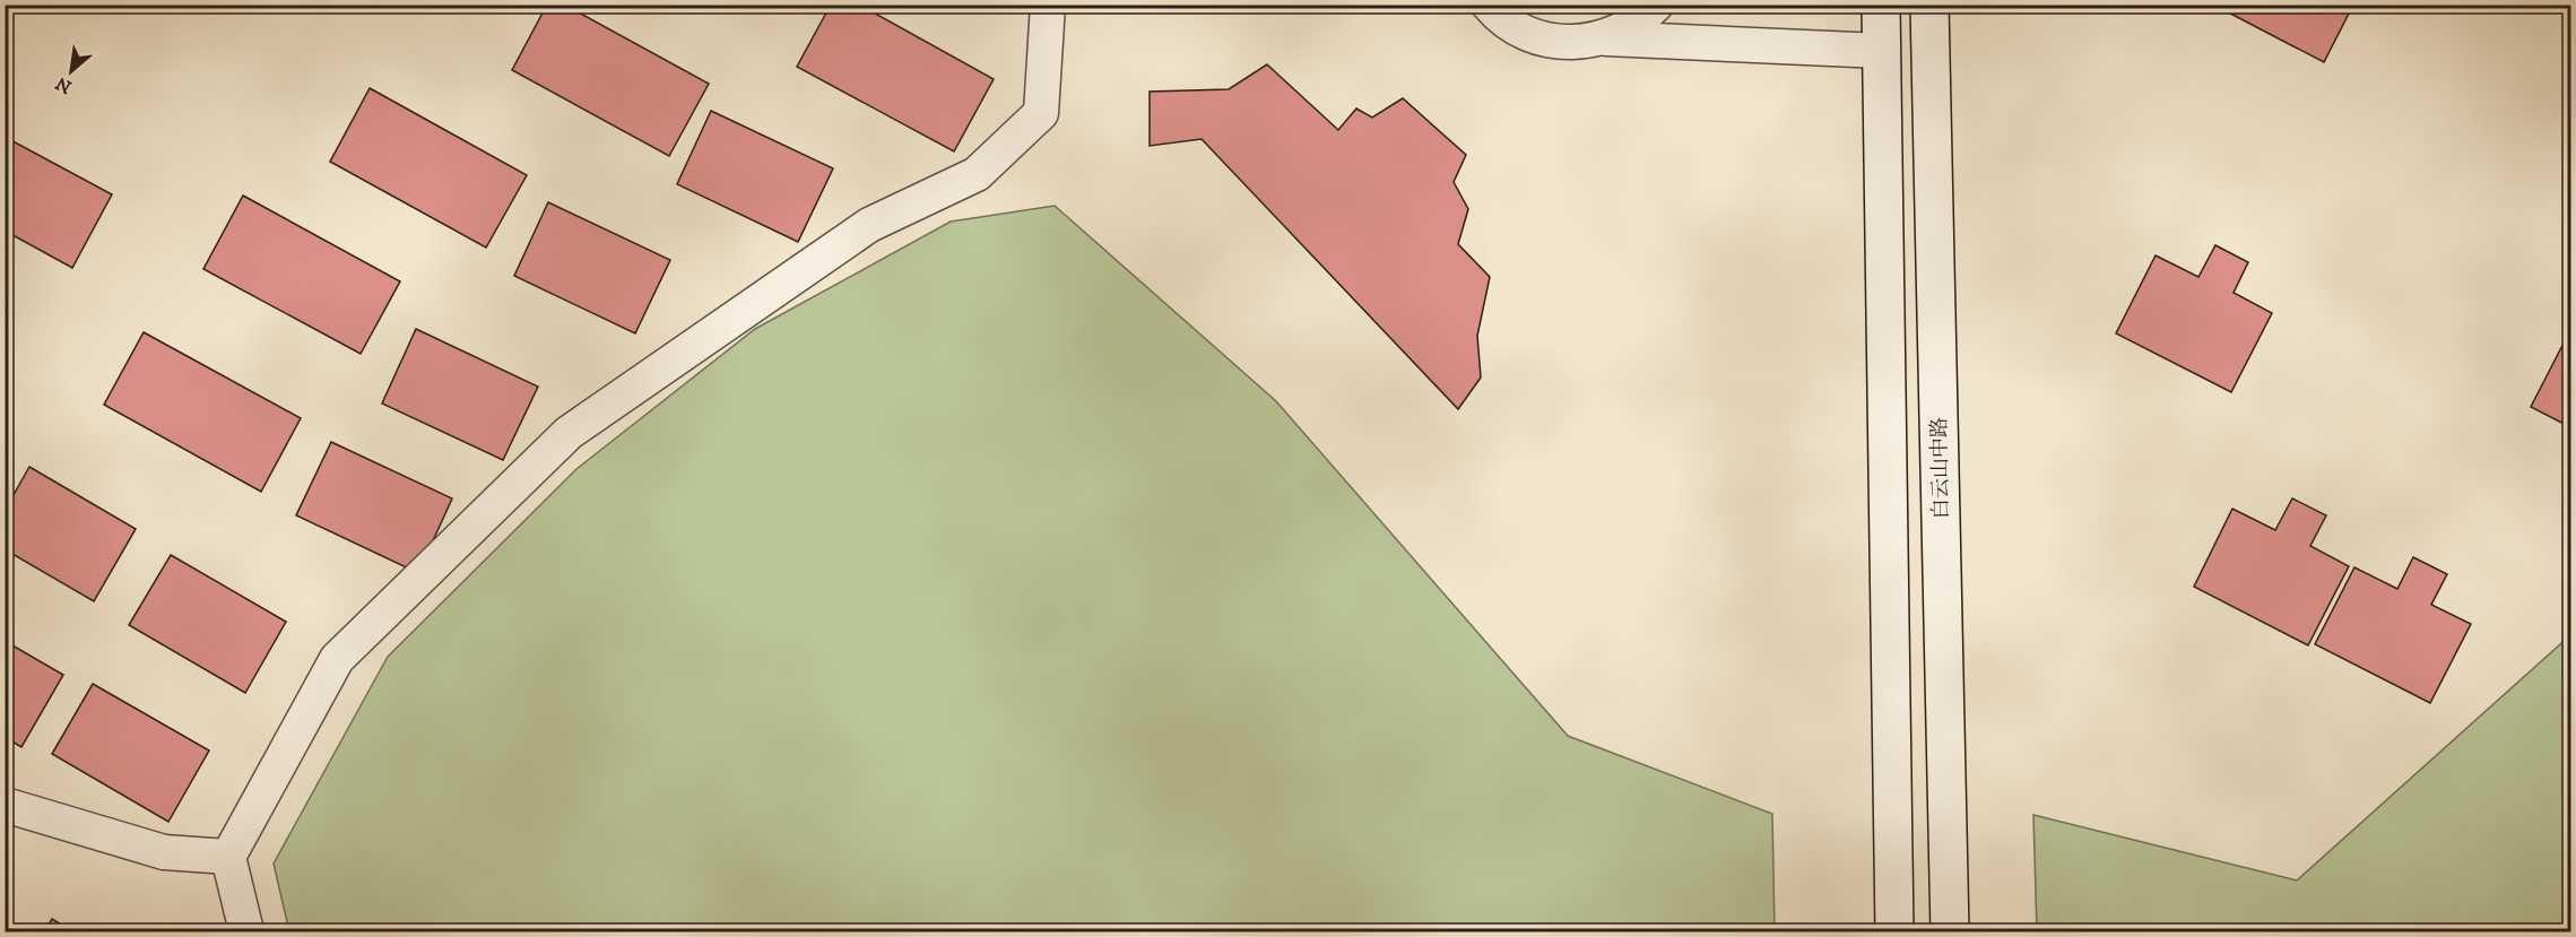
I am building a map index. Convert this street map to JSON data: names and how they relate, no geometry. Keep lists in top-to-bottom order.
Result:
{
  "streets": {
    "main road": ["白云山中路"]
  },
  "north": "bottom left"
}
